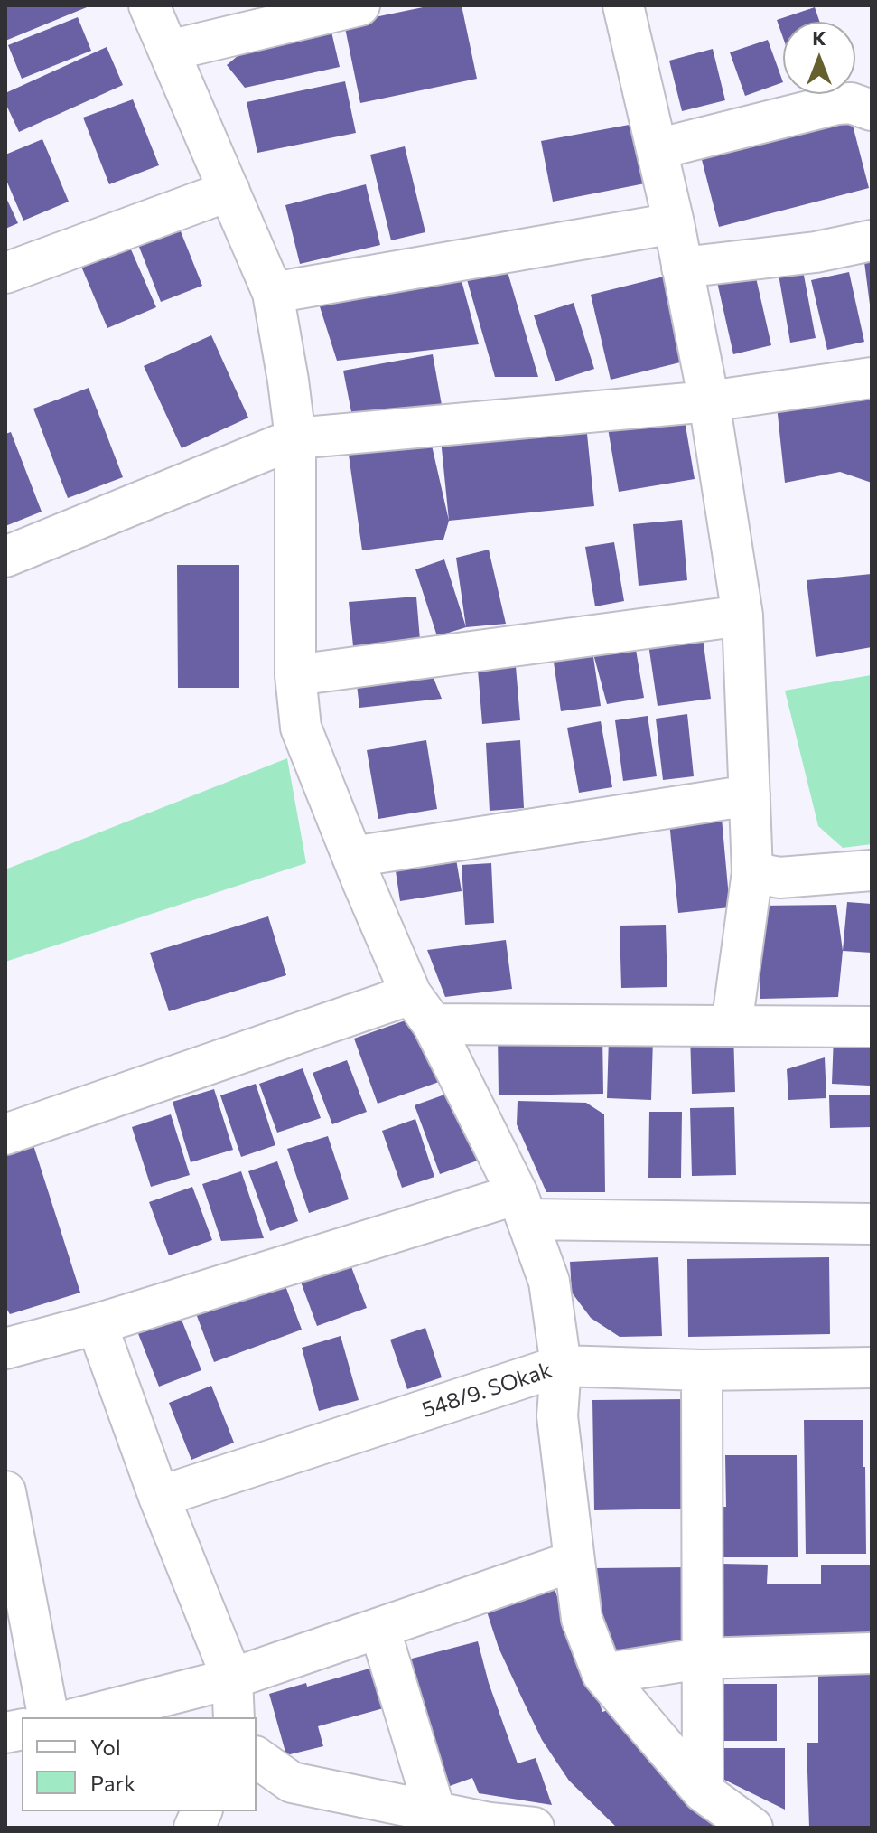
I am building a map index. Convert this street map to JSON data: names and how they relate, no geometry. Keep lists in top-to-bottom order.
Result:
{
  "streets": {
    "street": ["548/9. SOkak"]
  },
  "legend": ["Yol", "Park"],
  "north": "top"
}
